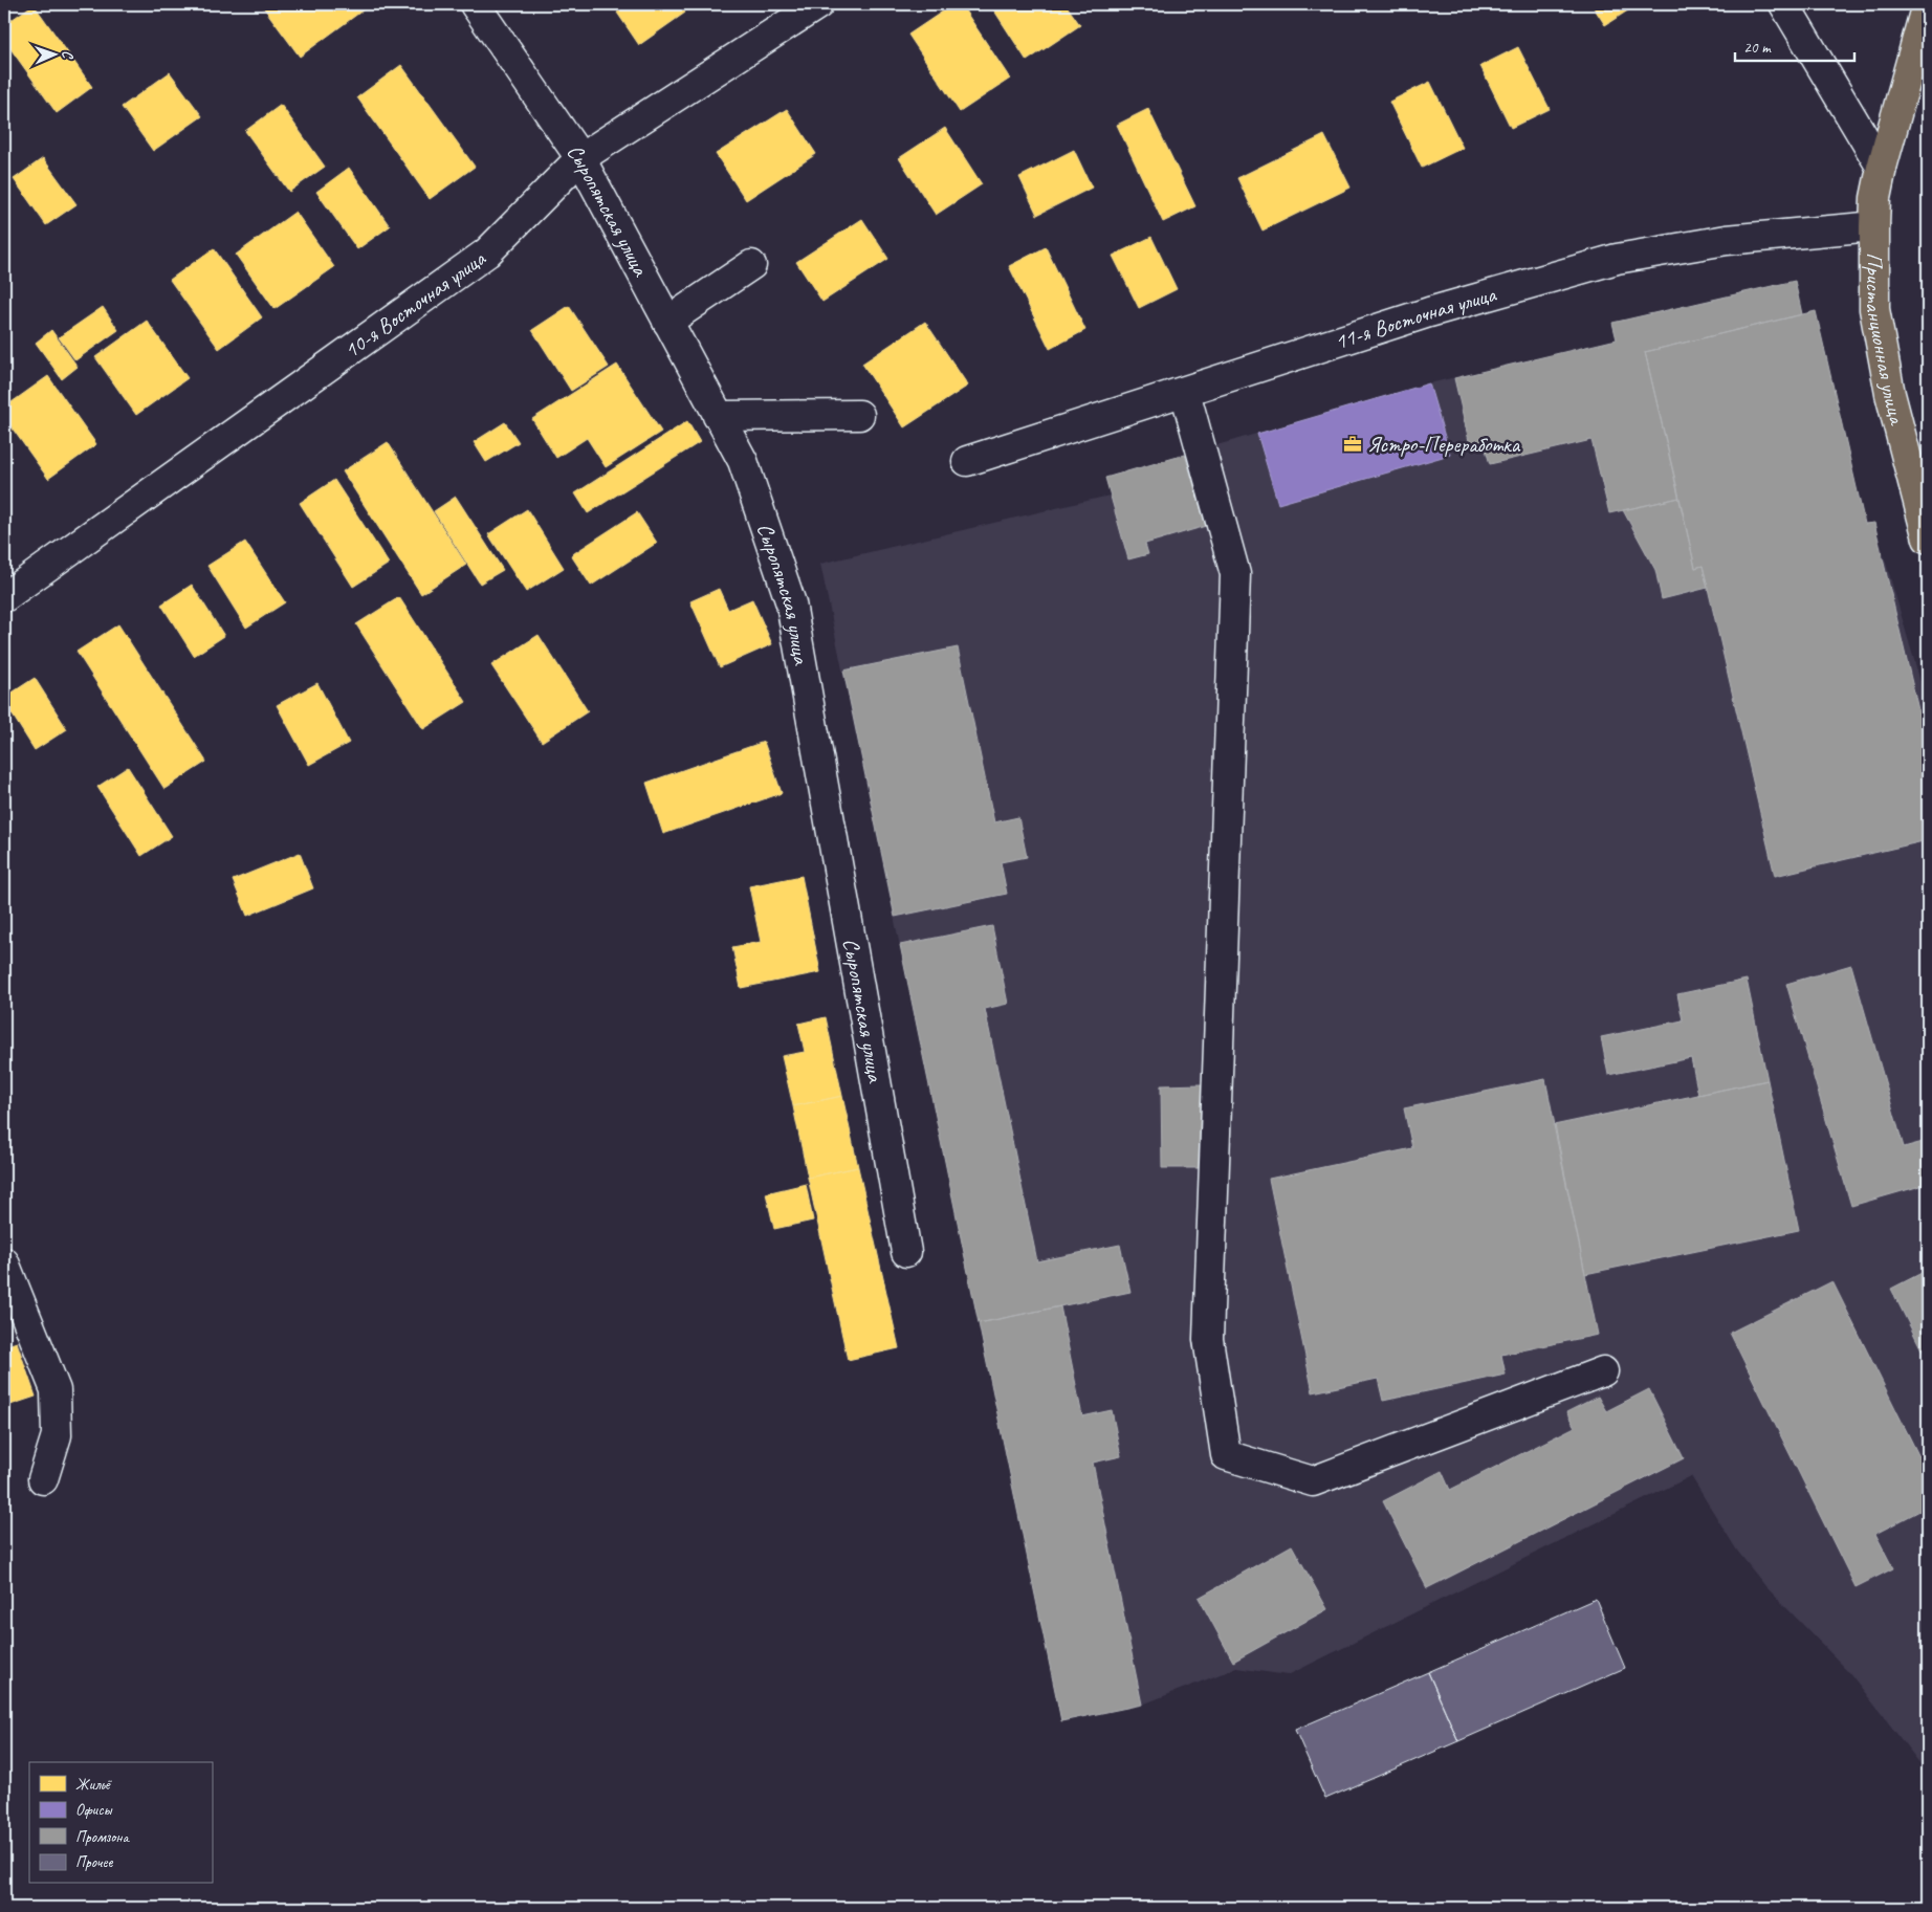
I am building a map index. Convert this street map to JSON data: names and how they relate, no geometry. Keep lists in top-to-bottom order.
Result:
{
  "streets": {
    "main road": ["Пристанционная улица"],
    "street": ["Сыропятская улица", "10-я Восточная улица", "11-я Восточная улица"]
  },
  "crossings": [
    ["Сыропятская улица", "10-я Восточная улица"],
    ["11-я Восточная улица", "Пристанционная улица"]
  ],
  "places": {
    "office": ["Ястро-Переработка"]
  },
  "legend": [
    "Жильё",
    "Офисы",
    "Промзона",
    "Прочее"
  ],
  "scale_bar": "20 m",
  "north": "right"
}
